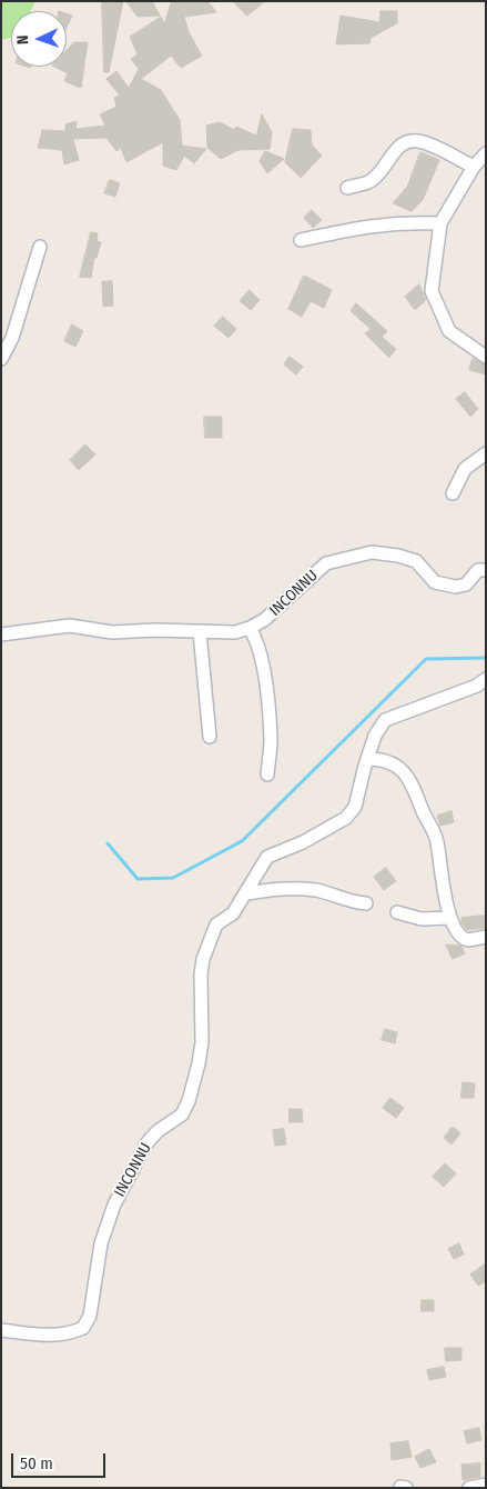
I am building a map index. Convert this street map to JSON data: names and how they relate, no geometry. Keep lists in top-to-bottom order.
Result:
{
  "streets": {
    "street": ["INCONNU"]
  },
  "scale_bar": "50 m",
  "north": "left"
}
